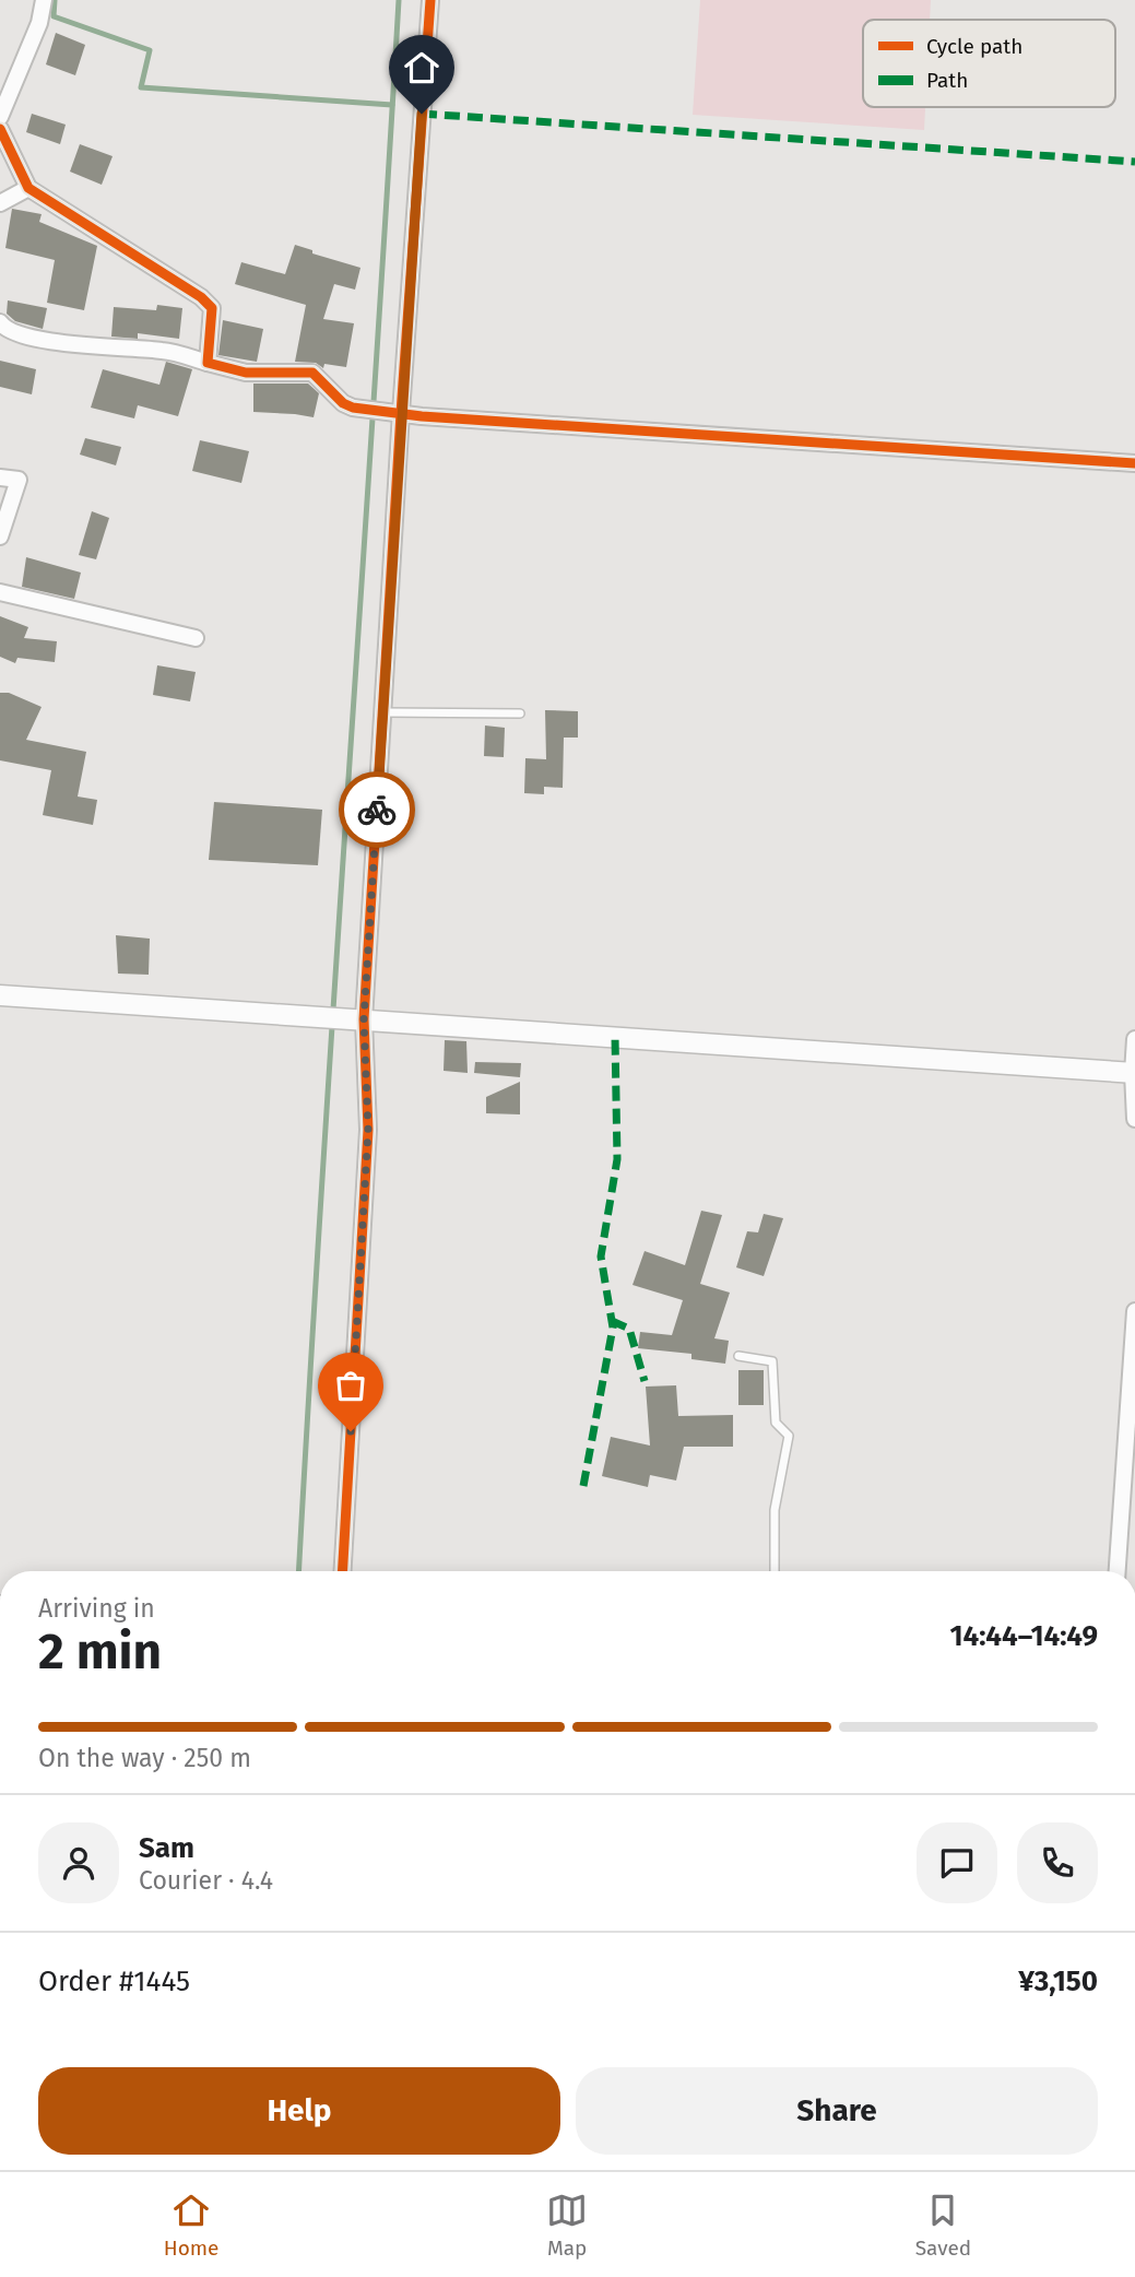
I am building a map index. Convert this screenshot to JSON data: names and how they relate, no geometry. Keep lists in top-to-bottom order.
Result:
{
  "legend": ["Cycle path", "Path"],
  "page": {
    "heading": ["2 min", "Arriving in", "14:44–14:49"],
    "panel": [
      "Sam",
      "Courier · 4.4",
      "Order #1445",
      "¥3,150"
    ],
    "bar": "On the way · 250 m",
    "buttons": ["Help", "Share"],
    "tabs": ["Home", "Map", "Saved"]
  }
}
